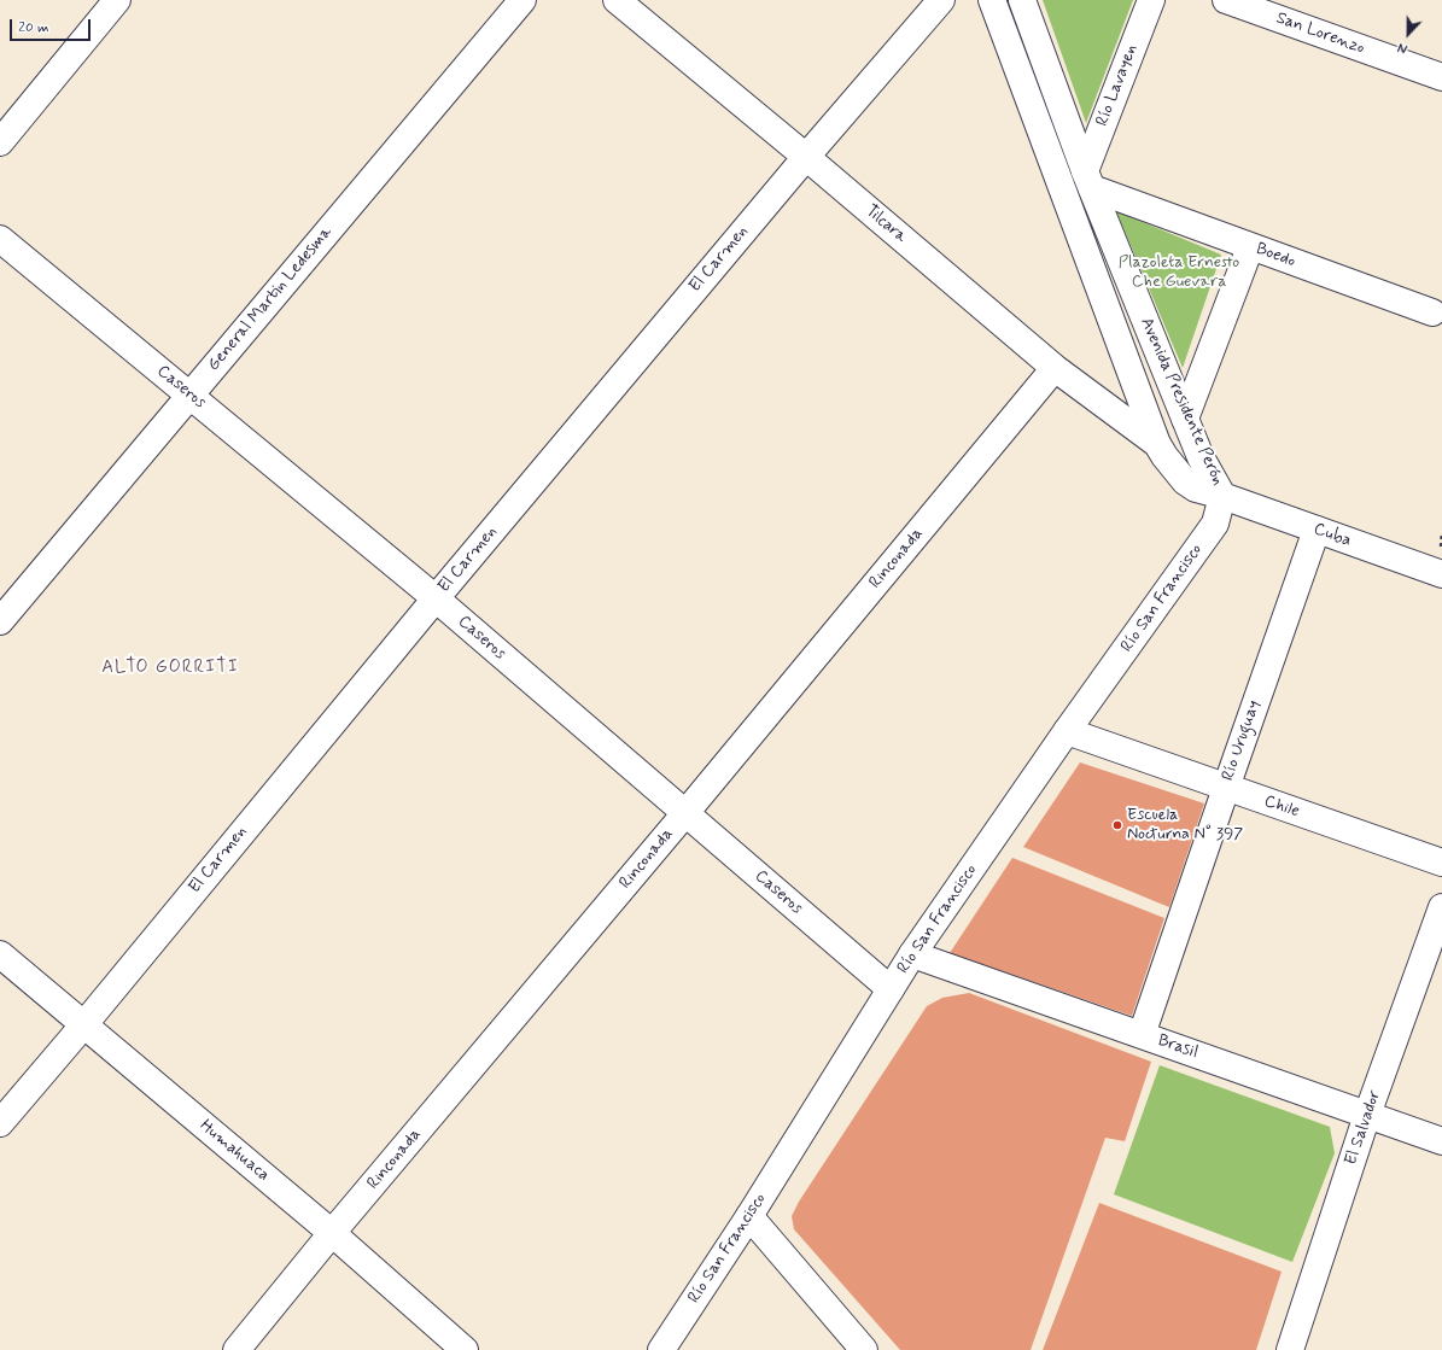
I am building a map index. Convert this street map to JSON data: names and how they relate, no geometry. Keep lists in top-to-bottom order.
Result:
{
  "streets": {
    "street": [
      "San Lorenzo",
      "Río Lavayen",
      "Tilcara",
      "Boedo",
      "El Carmen",
      "General Martin Ledesma",
      "Caseros",
      "Avenida Presidente Perón",
      "Cuba",
      "Rinconada",
      "Río San Francisco",
      "Río Uruguay",
      "Chile",
      "Brasil",
      "El Salvador",
      "Humahuaca"
    ]
  },
  "crossings": [
    ["Río Lavayen", "Boedo"],
    ["Río Lavayen", "Avenida Presidente Perón"],
    ["Tilcara", "El Carmen"],
    ["Tilcara", "Avenida Presidente Perón"],
    ["Tilcara", "Rinconada"],
    ["Boedo", "Avenida Presidente Perón"],
    ["El Carmen", "Caseros"],
    ["El Carmen", "Humahuaca"],
    ["General Martin Ledesma", "Caseros"],
    ["Caseros", "Rinconada"],
    ["Caseros", "Río San Francisco"],
    ["Avenida Presidente Perón", "Cuba"],
    ["Avenida Presidente Perón", "Río San Francisco"],
    ["Cuba", "Río San Francisco"],
    ["Cuba", "Río Uruguay"],
    ["Rinconada", "Humahuaca"],
    ["Río San Francisco", "Chile"],
    ["Río San Francisco", "Brasil"],
    ["Río Uruguay", "Chile"],
    ["Río Uruguay", "Brasil"],
    ["Brasil", "El Salvador"]
  ],
  "districts": ["ALTO GORRITI"],
  "parks": ["Plazoleta Ernesto Che Guevara"],
  "places": ["Escuela Nocturna N° 397"],
  "scale_bar": "20 m",
  "north": "bottom"
}
